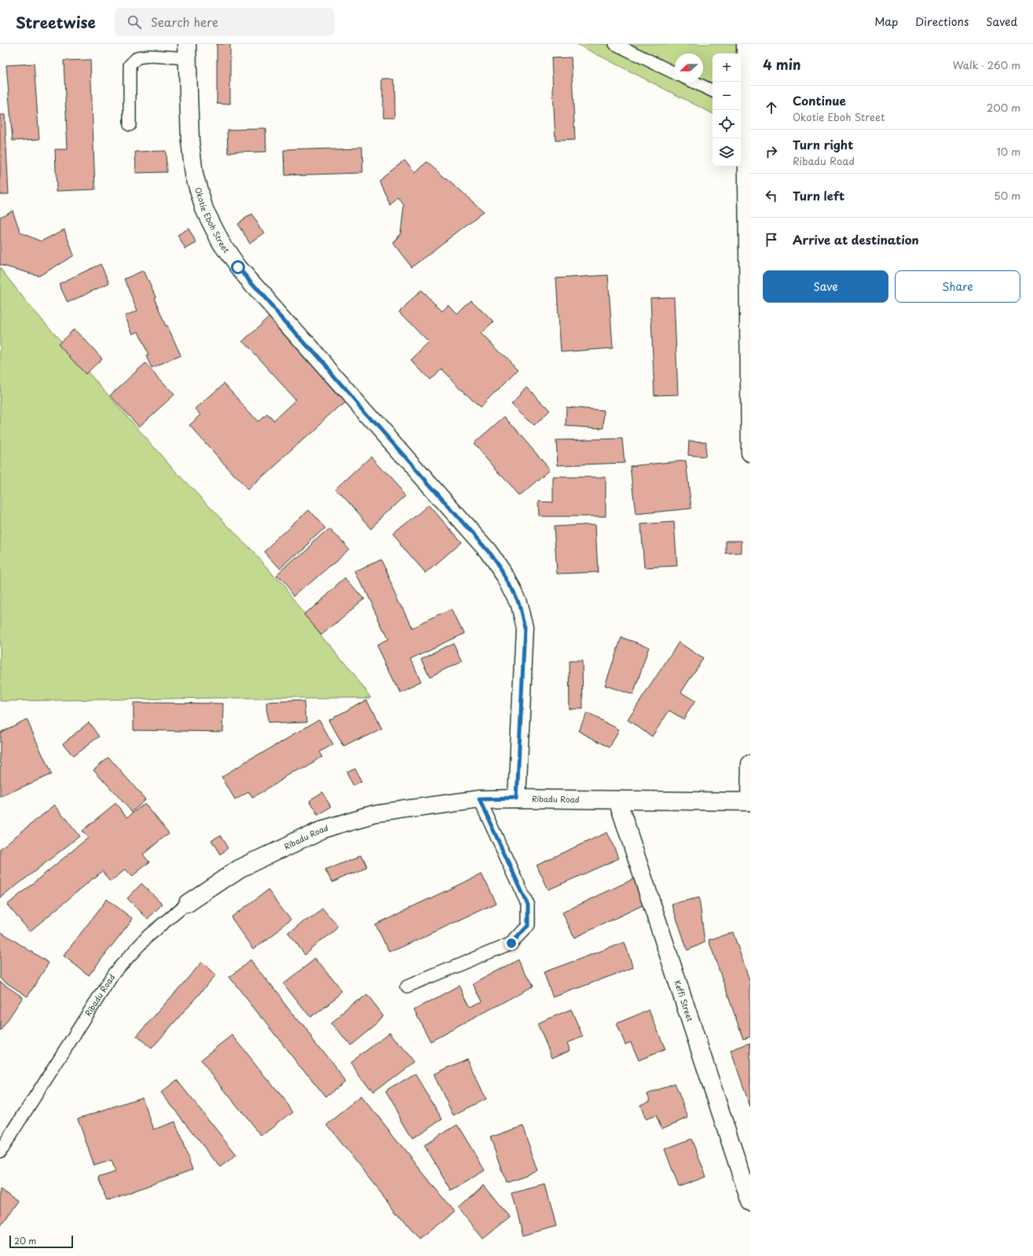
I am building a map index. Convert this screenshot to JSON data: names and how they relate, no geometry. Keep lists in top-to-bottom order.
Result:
{
  "streets": {
    "street": ["Okotie Eboh Street", "Ribadu Road", "Keffi Street"]
  },
  "crossings": [
    ["Okotie Eboh Street", "Ribadu Road"],
    ["Ribadu Road", "Keffi Street"]
  ],
  "scale_bar": "20 m",
  "north": "left",
  "page": {
    "header": "Streetwise",
    "search": "Search here",
    "nav": ["Map", "Directions", "Saved"],
    "heading": ["4 min", "Walk · 260 m"],
    "map_buttons": ["+", "−"],
    "list": [
      ["Continue", "Okotie Eboh Street", "200 m"],
      ["Turn right", "Ribadu Road", "10 m"],
      ["Turn left", "50 m"],
      "Arrive at destination"
    ],
    "buttons": ["Save", "Share"],
    "scale": "20 m"
  }
}
